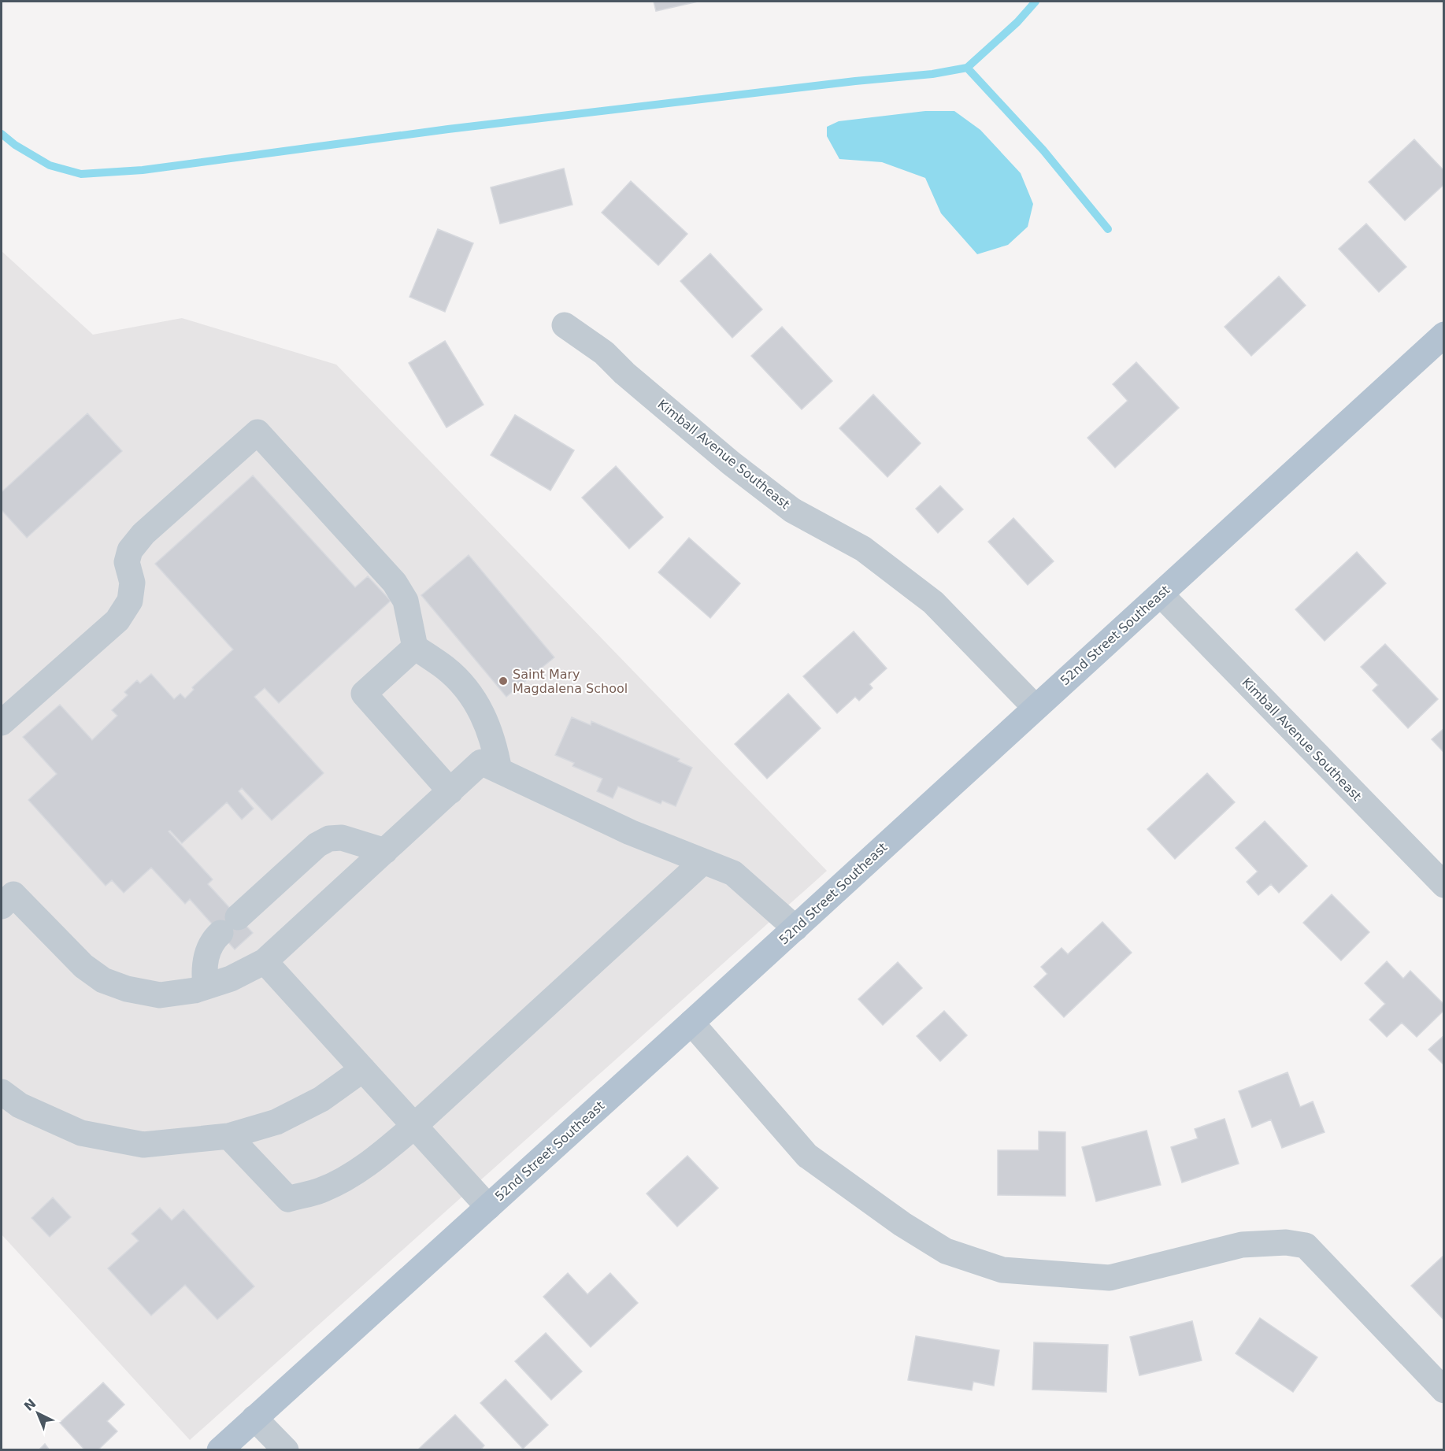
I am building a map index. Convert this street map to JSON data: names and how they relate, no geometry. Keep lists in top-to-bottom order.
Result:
{
  "streets": {
    "main road": ["52nd Street Southeast"],
    "street": ["Kimball Avenue Southeast"]
  },
  "crossings": [
    ["Kimball Avenue Southeast", "52nd Street Southeast"]
  ],
  "places": ["Saint Mary Magdalena School"],
  "north": "top left"
}
